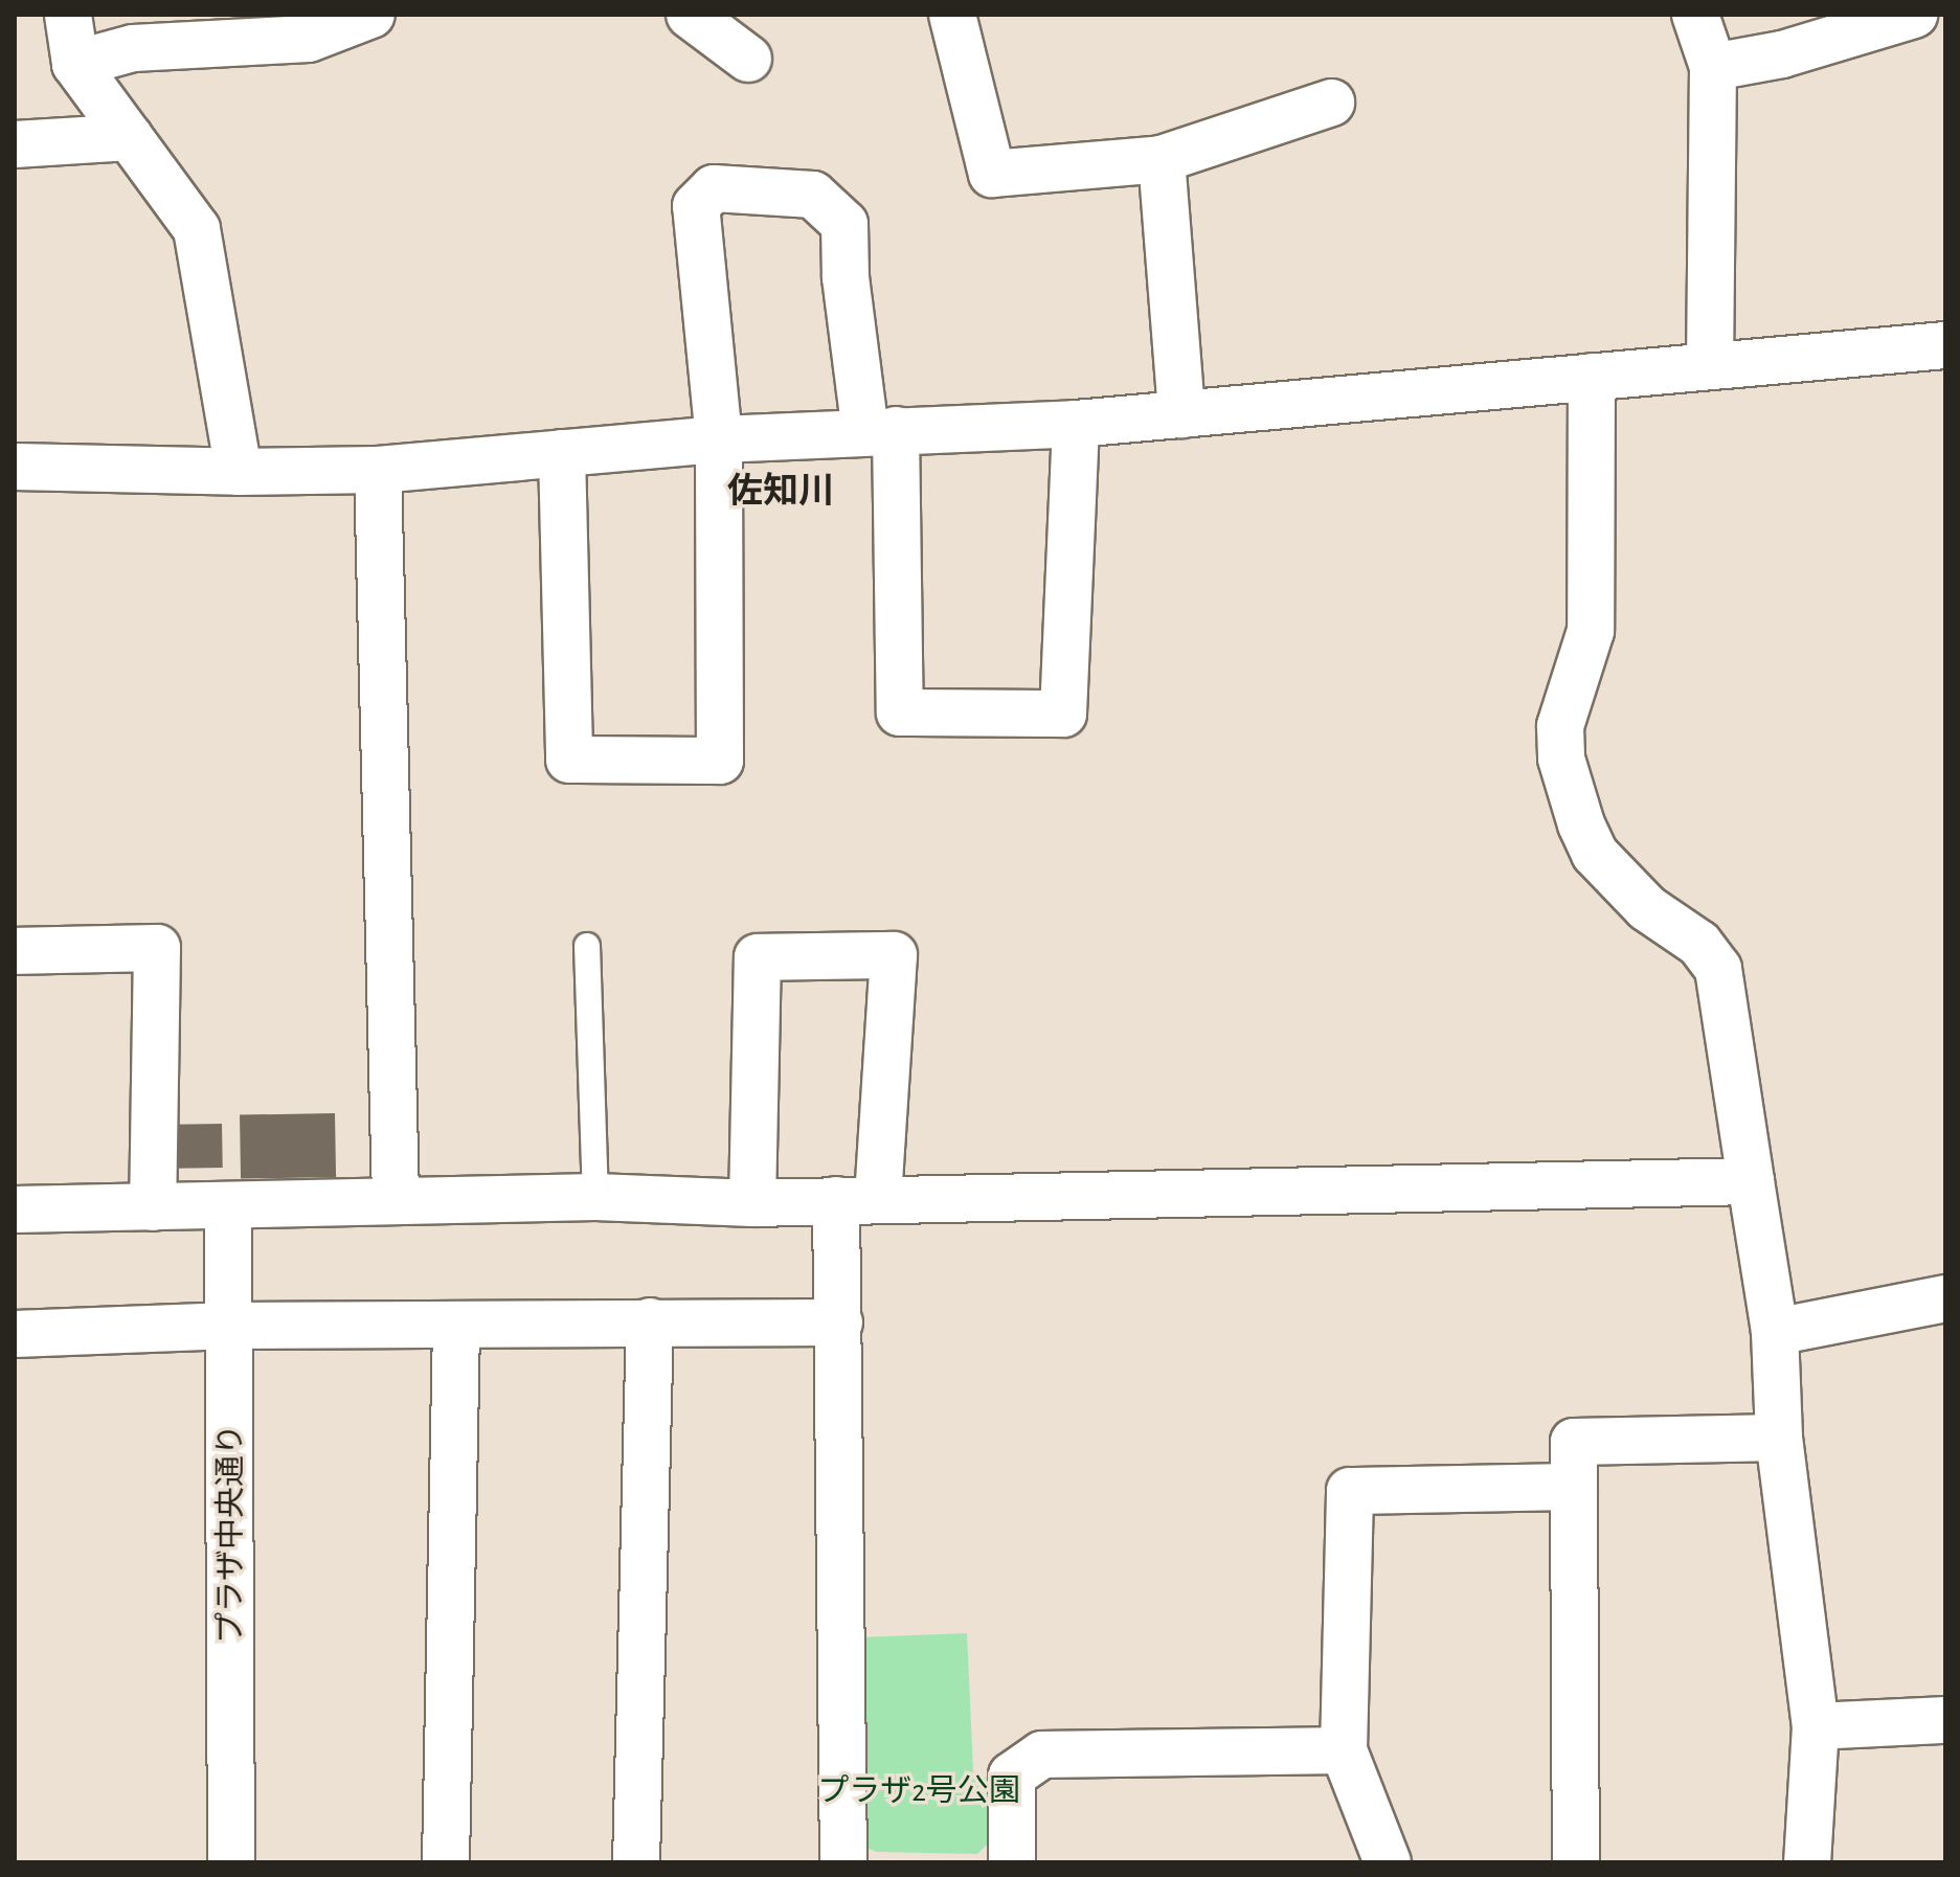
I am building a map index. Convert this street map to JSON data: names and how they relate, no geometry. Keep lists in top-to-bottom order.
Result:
{
  "streets": {
    "street": ["プラザ中央通り"]
  },
  "districts": ["佐知川"],
  "parks": ["プラザ2号公園"]
}
